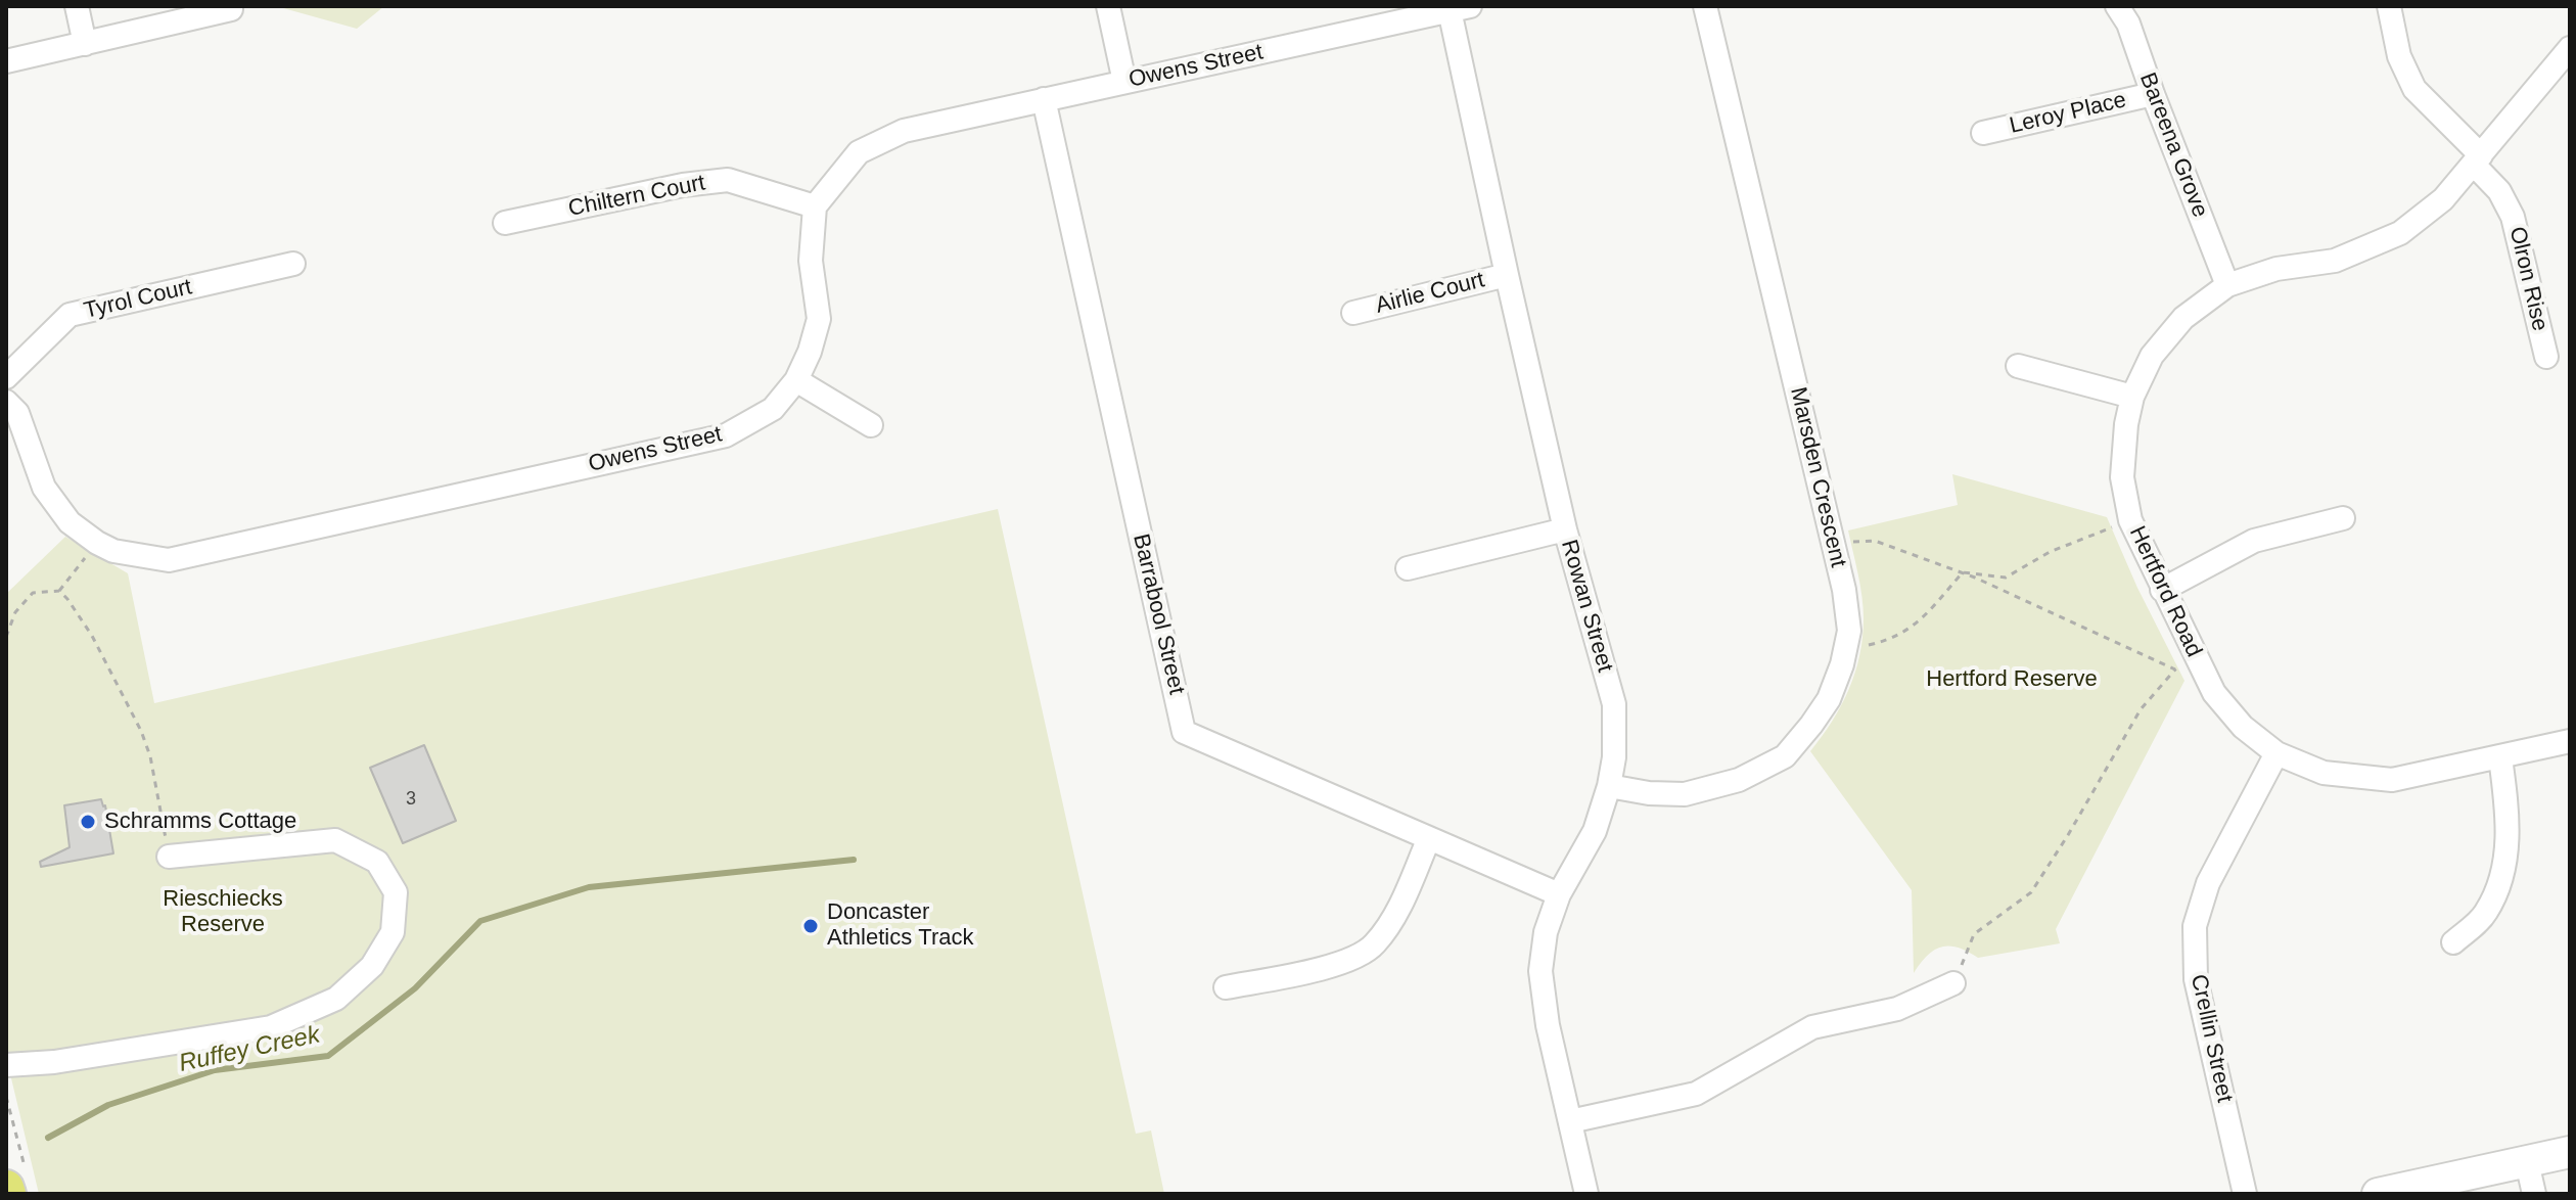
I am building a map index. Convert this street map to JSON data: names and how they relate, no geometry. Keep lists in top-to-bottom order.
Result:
{
  "streets": {
    "street": [
      "Owens Street",
      "Leroy Place",
      "Bareena Grove",
      "Chiltern Court",
      "Olron Rise",
      "Airlie Court",
      "Tyrol Court",
      "Marsden Crescent",
      "Hertford Road",
      "Rowan Street",
      "Barrabool Street",
      "Crellin Street"
    ]
  },
  "crossings": [
    ["Owens Street", "Chiltern Court"],
    ["Owens Street", "Rowan Street"],
    ["Owens Street", "Barrabool Street"],
    ["Leroy Place", "Bareena Grove"],
    ["Bareena Grove", "Hertford Road"],
    ["Olron Rise", "Hertford Road"],
    ["Airlie Court", "Rowan Street"],
    ["Marsden Crescent", "Rowan Street"],
    ["Hertford Road", "Crellin Street"],
    ["Rowan Street", "Barrabool Street"]
  ],
  "water": ["Ruffey Creek"],
  "parks": ["Hertford Reserve", "Rieschiecks Reserve"],
  "places": ["Schramms Cottage", "Doncaster Athletics Track"],
  "house_numbers": ["3"]
}
